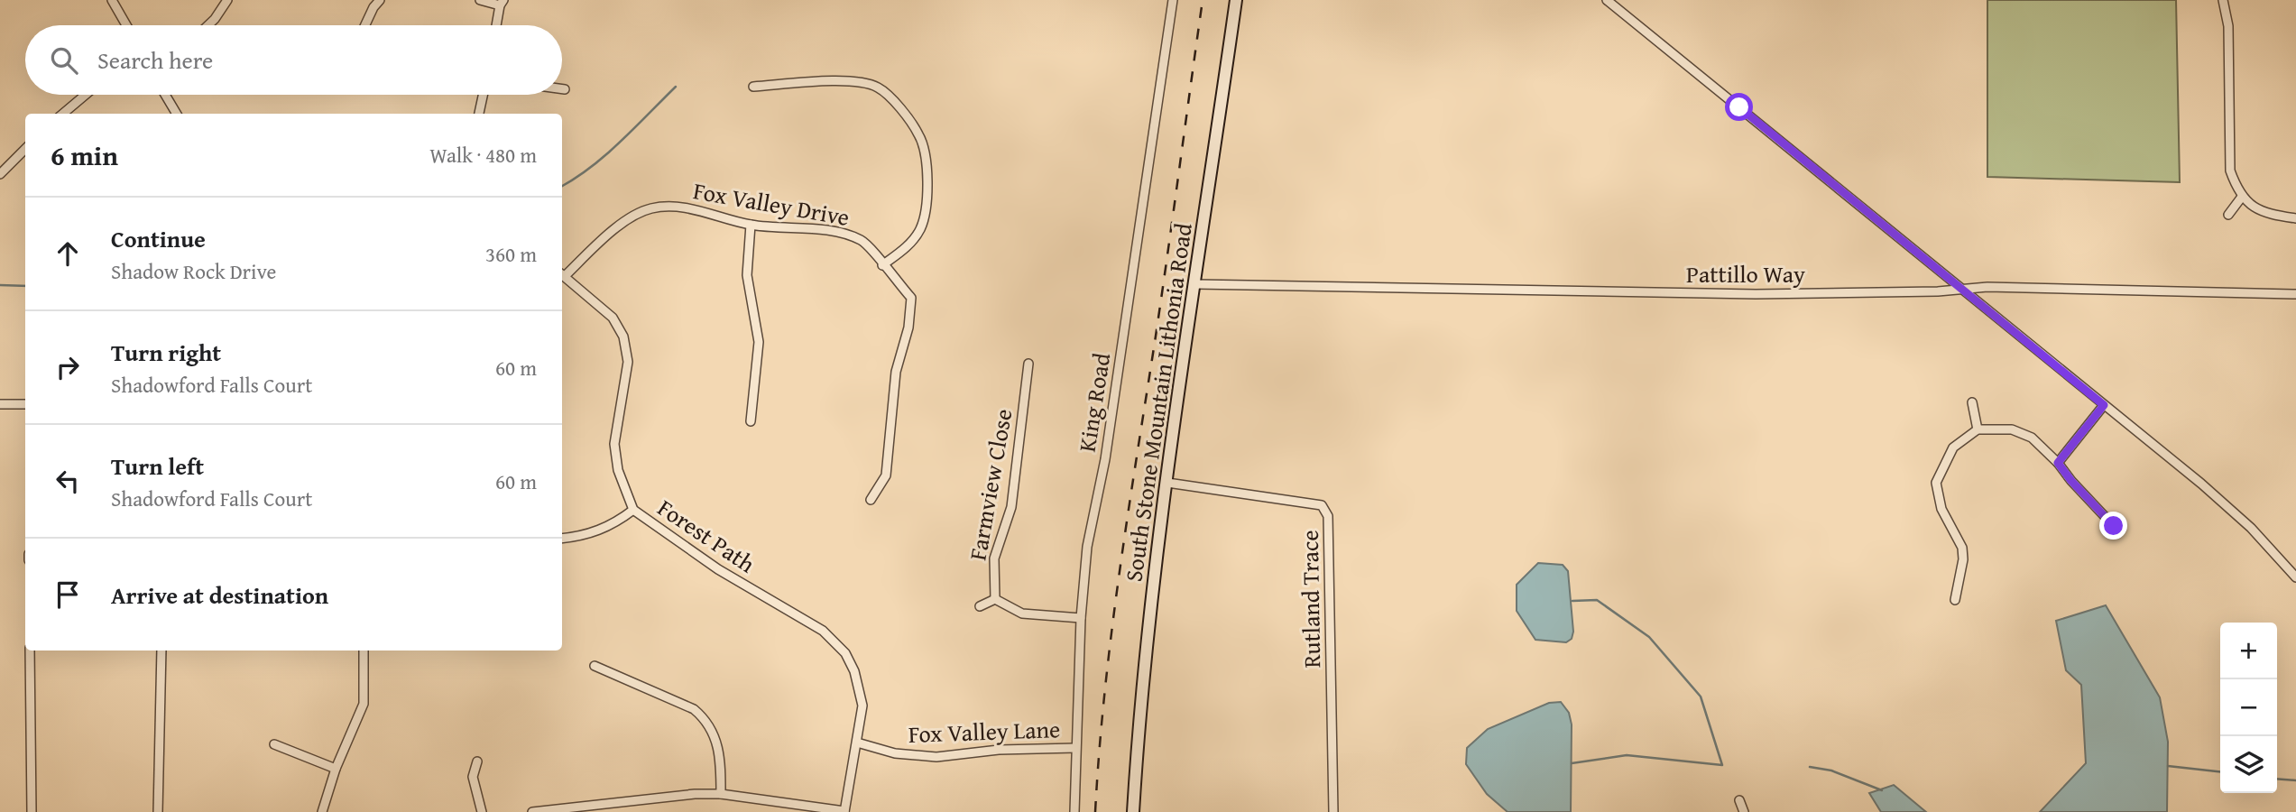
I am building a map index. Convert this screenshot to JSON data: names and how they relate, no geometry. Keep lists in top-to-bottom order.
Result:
{
  "streets": {
    "main road": ["South Stone Mountain Lithonia Road"],
    "street": [
      "Fox Valley Drive",
      "Pattillo Way",
      "King Road",
      "Farmview Close",
      "Forest Path",
      "Rutland Trace",
      "Fox Valley Lane"
    ]
  },
  "crossings": [
    ["Fox Valley Drive", "Forest Path"],
    ["Pattillo Way", "South Stone Mountain Lithonia Road"],
    ["King Road", "Fox Valley Lane"],
    ["South Stone Mountain Lithonia Road", "Rutland Trace"],
    ["Forest Path", "Fox Valley Lane"]
  ],
  "page": {
    "search": "Search here",
    "heading": ["6 min", "Walk · 480 m"],
    "list": [
      ["Continue", "Shadow Rock Drive", "360 m"],
      ["Turn right", "Shadowford Falls Court", "60 m"],
      ["Turn left", "Shadowford Falls Court", "60 m"],
      "Arrive at destination"
    ],
    "map_buttons": ["+", "−"]
  }
}
